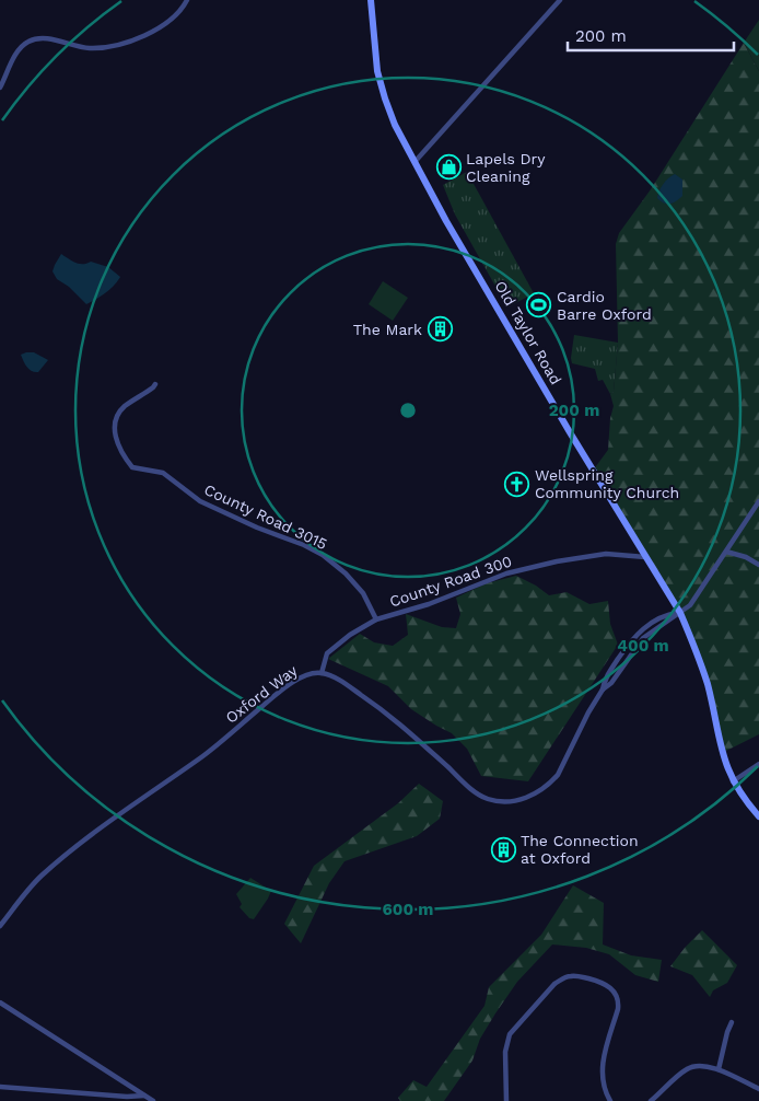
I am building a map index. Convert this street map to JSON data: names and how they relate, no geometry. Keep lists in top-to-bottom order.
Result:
{
  "streets": {
    "street": [
      "Old Taylor Road",
      "County Road 3015",
      "County Road 300",
      "Oxford Way"
    ]
  },
  "crossings": [
    ["Old Taylor Road", "County Road 300"],
    ["Old Taylor Road", "Oxford Way"],
    ["County Road 3015", "County Road 300"],
    ["County Road 300", "Oxford Way"]
  ],
  "places": {
    "shop": ["Lapels Dry Cleaning"],
    "sports": ["Cardio Barre Oxford"],
    "building": ["The Mark", "The Connection at Oxford"],
    "church": ["Wellspring Community Church"]
  },
  "scale_bar": "200 m",
  "rings": ["200 m", "400 m", "600 m"]
}
